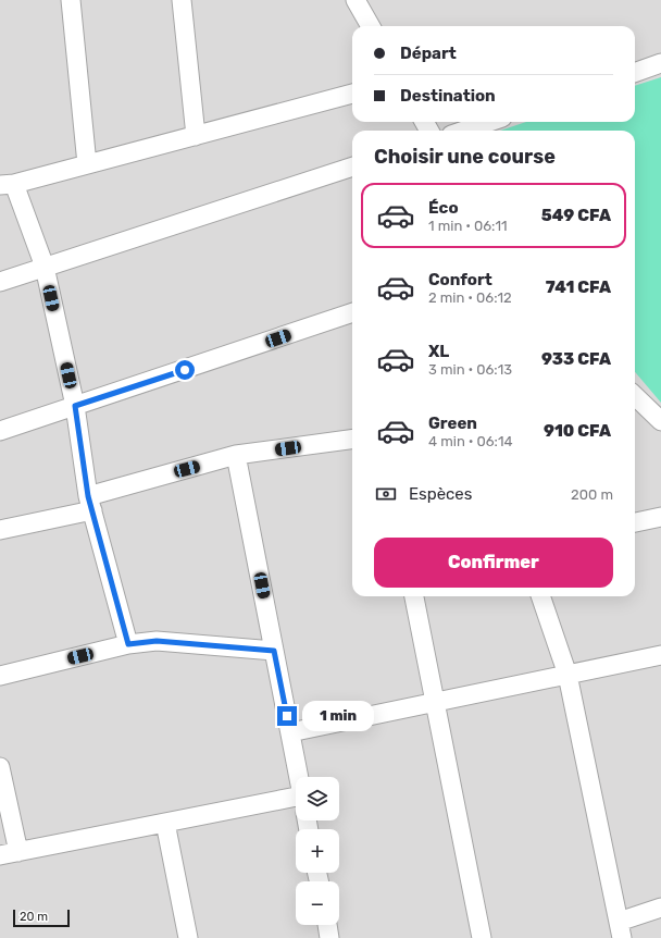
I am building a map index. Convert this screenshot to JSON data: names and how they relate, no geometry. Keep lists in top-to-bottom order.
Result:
{
  "scale_bar": "20 m",
  "page": {
    "banner": ["Départ", "Destination"],
    "heading": "Choisir une course",
    "list": [
      {
        "name": "Éco",
        "note": "1 min · 06:11",
        "value": "549 CFA"
      },
      {
        "name": "Confort",
        "note": "2 min · 06:12",
        "value": "741 CFA"
      },
      {
        "name": "XL",
        "note": "3 min · 06:13",
        "value": "933 CFA"
      },
      {
        "name": "Green",
        "note": "4 min · 06:14",
        "value": "910 CFA"
      }
    ],
    "pay": ["Espèces", "200 m"],
    "buttons": "Confirmer",
    "bubble": "1 min",
    "map_buttons": ["+", "−"],
    "scale": "20 m"
  }
}
